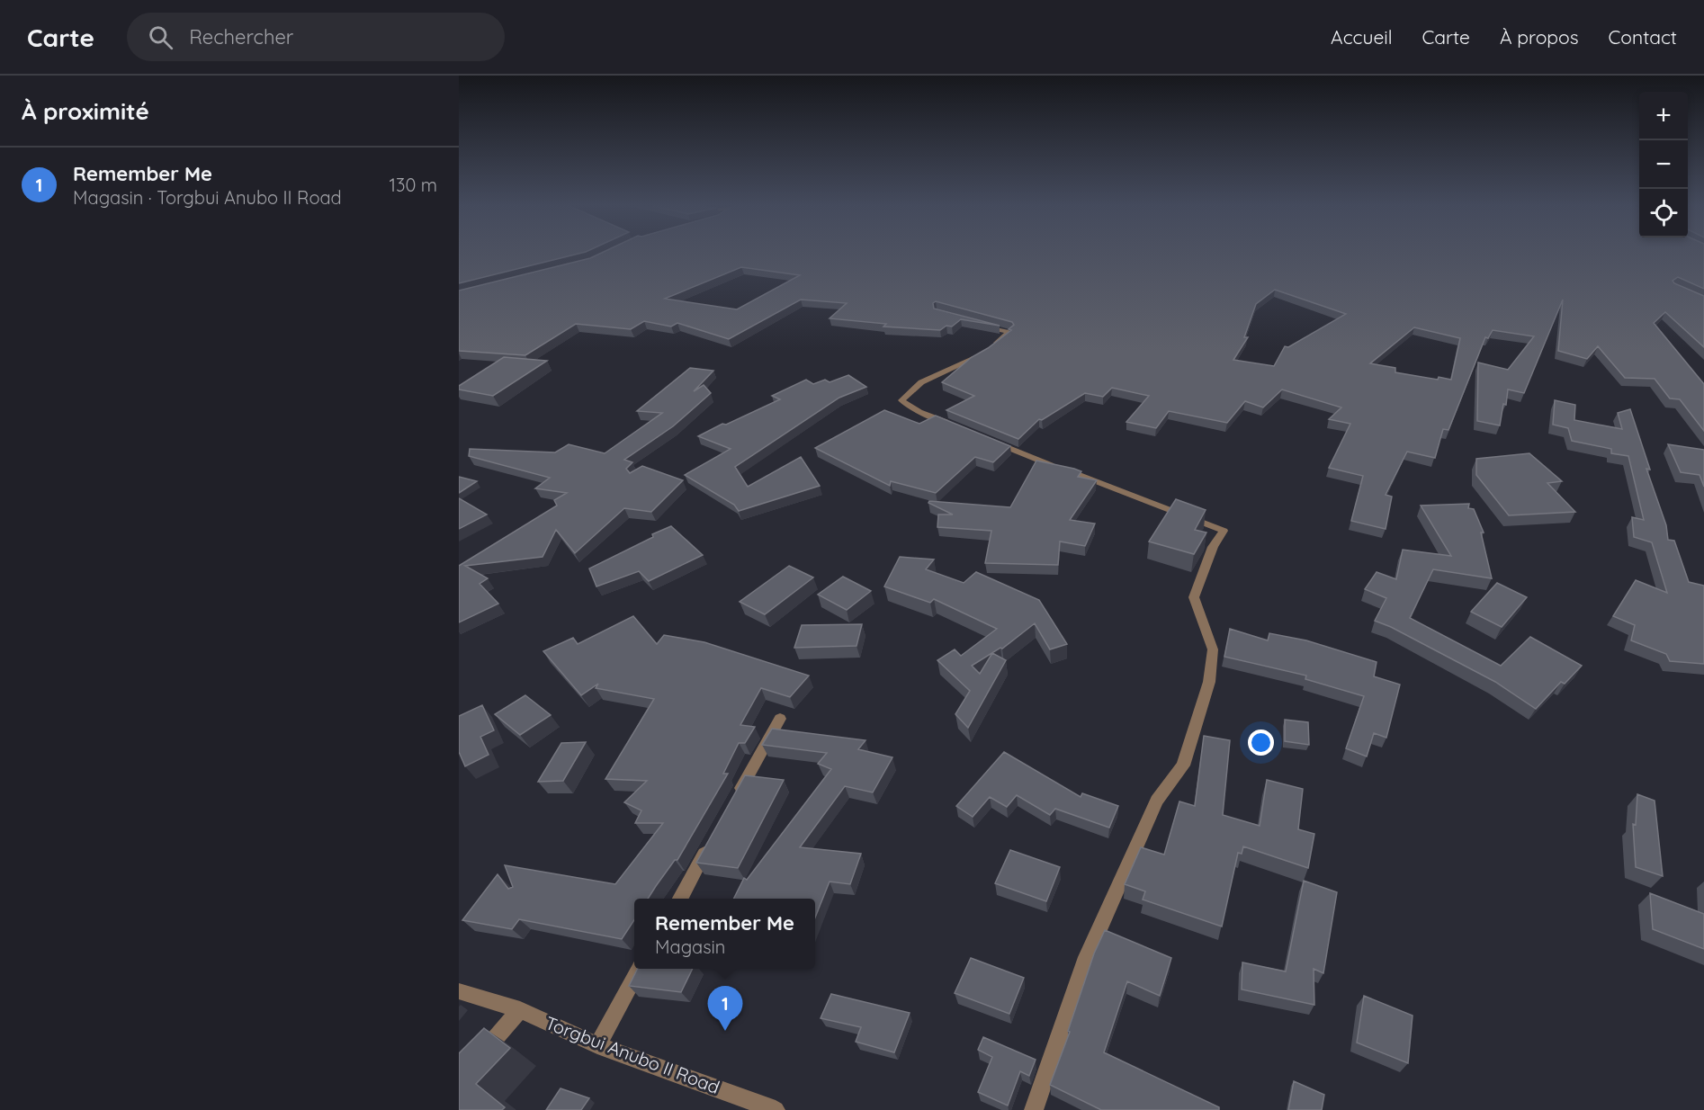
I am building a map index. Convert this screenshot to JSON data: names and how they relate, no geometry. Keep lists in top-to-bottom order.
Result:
{
  "streets": {
    "street": ["Torgbui Anubo II Road"]
  },
  "page": {
    "header": "Carte",
    "search": "Rechercher",
    "nav": [
      "Accueil",
      "Carte",
      "À propos",
      "Contact"
    ],
    "heading": "À proximité",
    "map_buttons": ["+", "−"],
    "list": [
      {
        "mark": "1",
        "name": "Remember Me",
        "note": "Magasin · Torgbui Anubo II Road",
        "value": "130 m"
      }
    ],
    "popup": ["Remember Me", "Magasin"],
    "pins": "1"
  }
}
